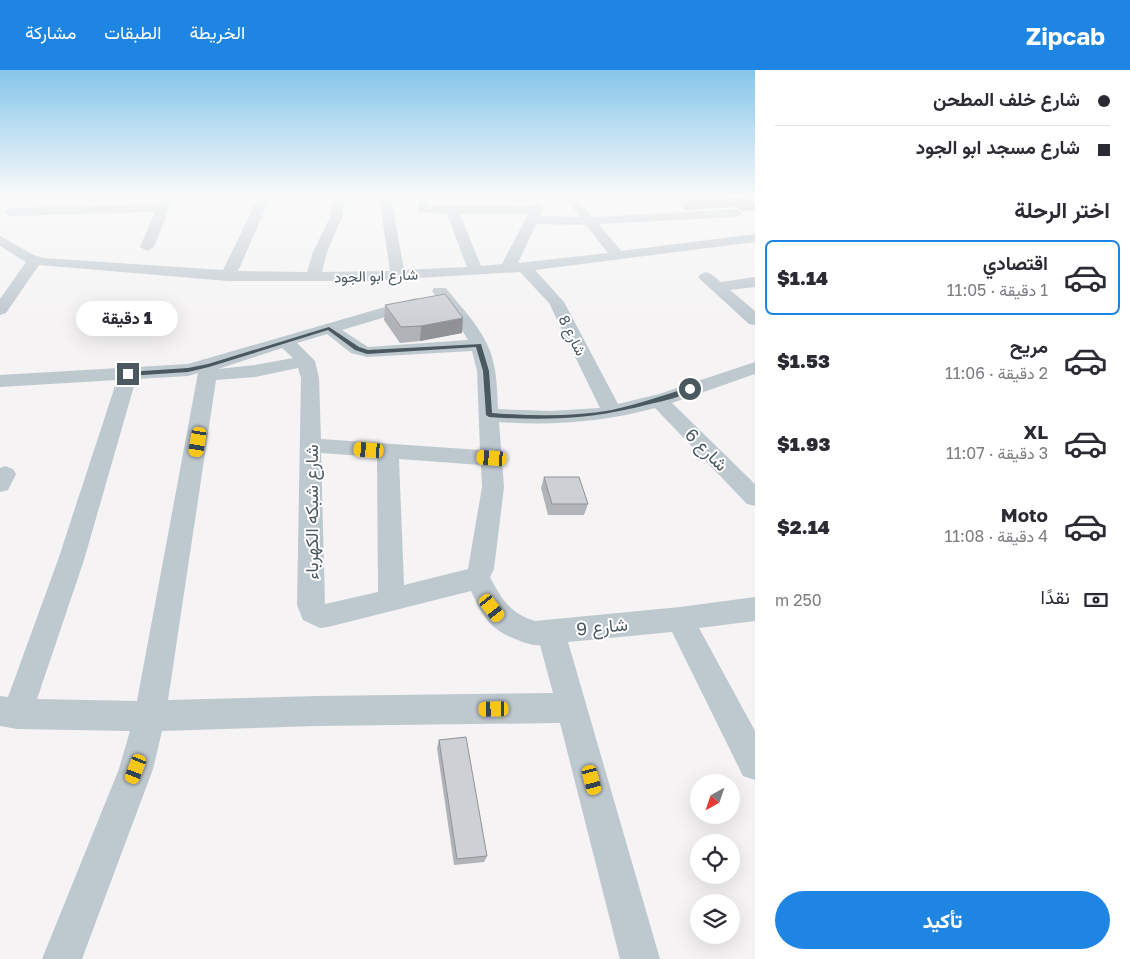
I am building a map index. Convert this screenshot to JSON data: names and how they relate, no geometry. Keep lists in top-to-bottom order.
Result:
{
  "streets": {
    "street": [
      "شارع ابو الجود",
      "شارع 8",
      "شارع 6",
      "شارع شبكه الكهرباء",
      "شارع 9"
    ]
  },
  "crossings": [
    ["شارع ابو الجود", "شارع 8"]
  ],
  "north": "bottom left",
  "page": {
    "header": "Zipcab",
    "nav": ["الخريطة", "الطبقات", "مشاركة"],
    "banner": ["شارع خلف المطحن", "شارع مسجد ابو الجود"],
    "heading": "اختر الرحلة",
    "list": [
      {
        "name": "اقتصادي",
        "note": "1 دقيقة · 11:05",
        "value": "$1.14"
      },
      {
        "name": "مريح",
        "note": "2 دقيقة · 11:06",
        "value": "$1.53"
      },
      {
        "name": "XL",
        "note": "3 دقيقة · 11:07",
        "value": "$1.93"
      },
      {
        "name": "Moto",
        "note": "4 دقيقة · 11:08",
        "value": "$2.14"
      }
    ],
    "bubble": "1 دقيقة",
    "pay": ["نقدًا", "250 m"],
    "buttons": "تأكيد"
  }
}
